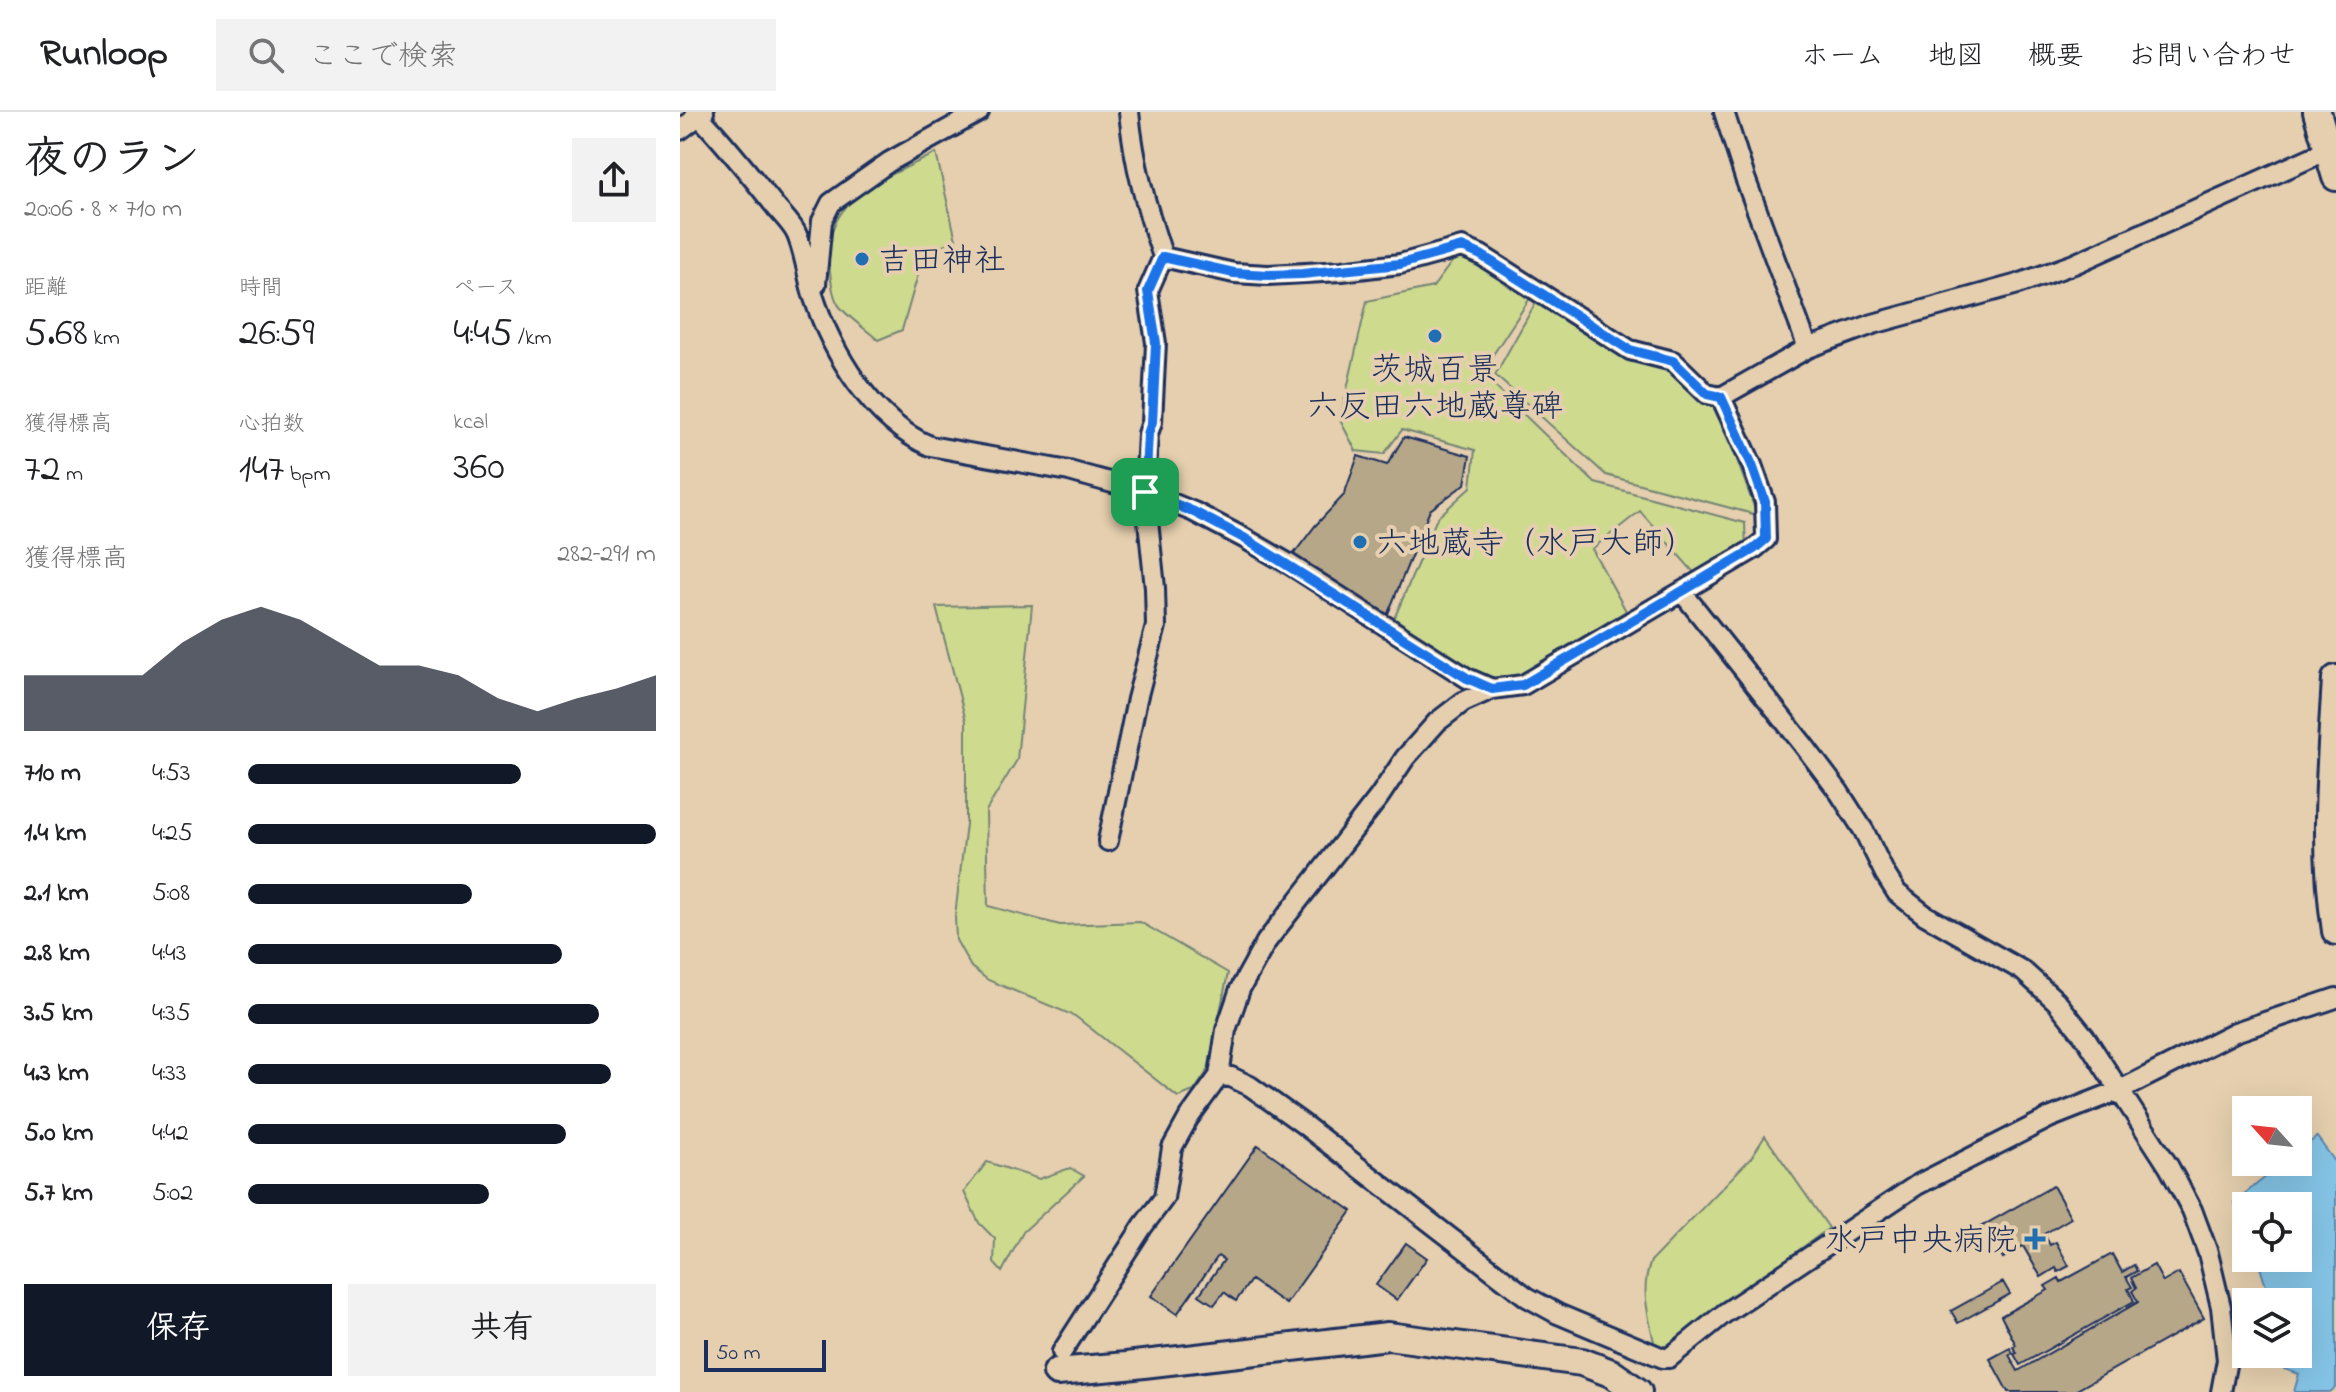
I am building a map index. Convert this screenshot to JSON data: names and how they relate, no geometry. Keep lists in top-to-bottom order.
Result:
{
  "places": {
    "other": ["吉田神社", "茨城百景 六反田六地蔵尊碑", "六地蔵寺（水戸大師）"],
    "health": ["水戸中央病院"]
  },
  "scale_bar": "50 m",
  "north": "top left",
  "page": {
    "header": "Runloop",
    "search": "ここで検索",
    "nav": [
      "ホーム",
      "地図",
      "概要",
      "お問い合わせ"
    ],
    "heading": ["夜のラン", "20:06 · 8 × 710 m"],
    "stats": [
      ["距離", "5.68 km"],
      ["時間", "26:59"],
      ["ペース", "4:45 /km"],
      ["獲得標高", "72 m"],
      ["心拍数", "147 bpm"],
      ["kcal", "360"]
    ],
    "chart": ["獲得標高", "282–291 m"],
    "list": [
      {
        "name": "710 m",
        "note": "4:53"
      },
      {
        "name": "1.4 km",
        "note": "4:25"
      },
      {
        "name": "2.1 km",
        "note": "5:08"
      },
      {
        "name": "2.8 km",
        "note": "4:43"
      },
      {
        "name": "3.5 km",
        "note": "4:35"
      },
      {
        "name": "4.3 km",
        "note": "4:33"
      },
      {
        "name": "5.0 km",
        "note": "4:42"
      },
      {
        "name": "5.7 km",
        "note": "5:02"
      }
    ],
    "buttons": ["保存", "共有"],
    "scale": "50 m"
  }
}
